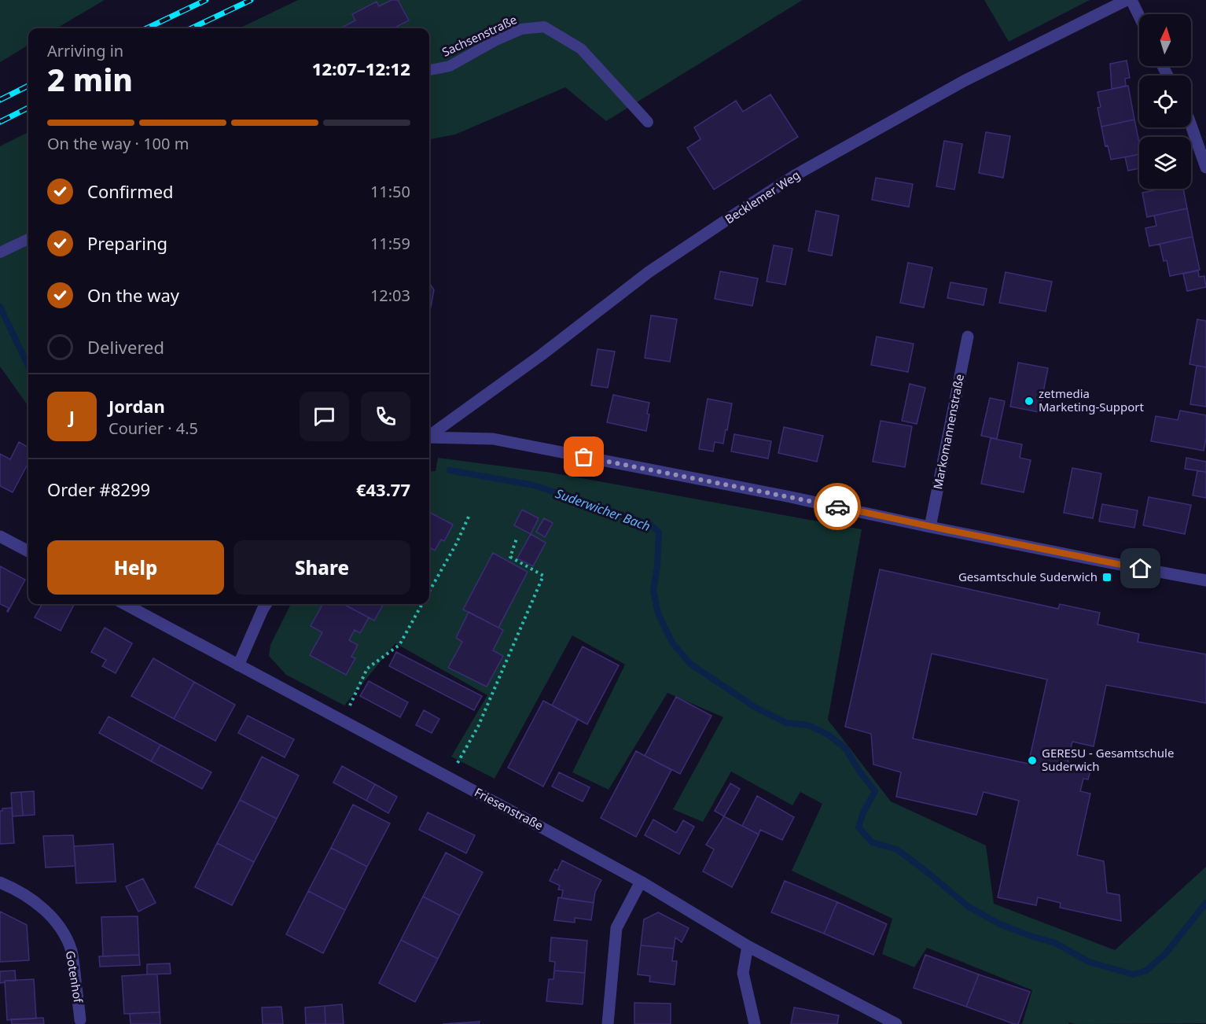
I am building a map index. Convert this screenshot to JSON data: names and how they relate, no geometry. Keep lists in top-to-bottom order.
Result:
{
  "streets": {
    "street": [
      "Becklemer Weg",
      "Markomannenstraße",
      "Friesenstraße",
      "Gotenhof"
    ],
    "lane": ["Sachsenstraße"]
  },
  "water": ["Suderwicher Bach"],
  "places": {
    "other": ["zetmedia Marketing-Support", "GERESU - Gesamtschule Suderwich"],
    "transit": ["Gesamtschule Suderwich"]
  },
  "north": "top",
  "page": {
    "heading": ["2 min", "Arriving in", "12:07–12:12"],
    "panel": [
      "Jordan",
      "Courier · 4.5",
      "Order #8299",
      "€43.77"
    ],
    "bar": "On the way · 100 m",
    "list": [
      ["Confirmed", "11:50"],
      ["Preparing", "11:59"],
      ["On the way", "12:03"],
      "Delivered"
    ],
    "round": "J",
    "buttons": ["Help", "Share"]
  }
}
